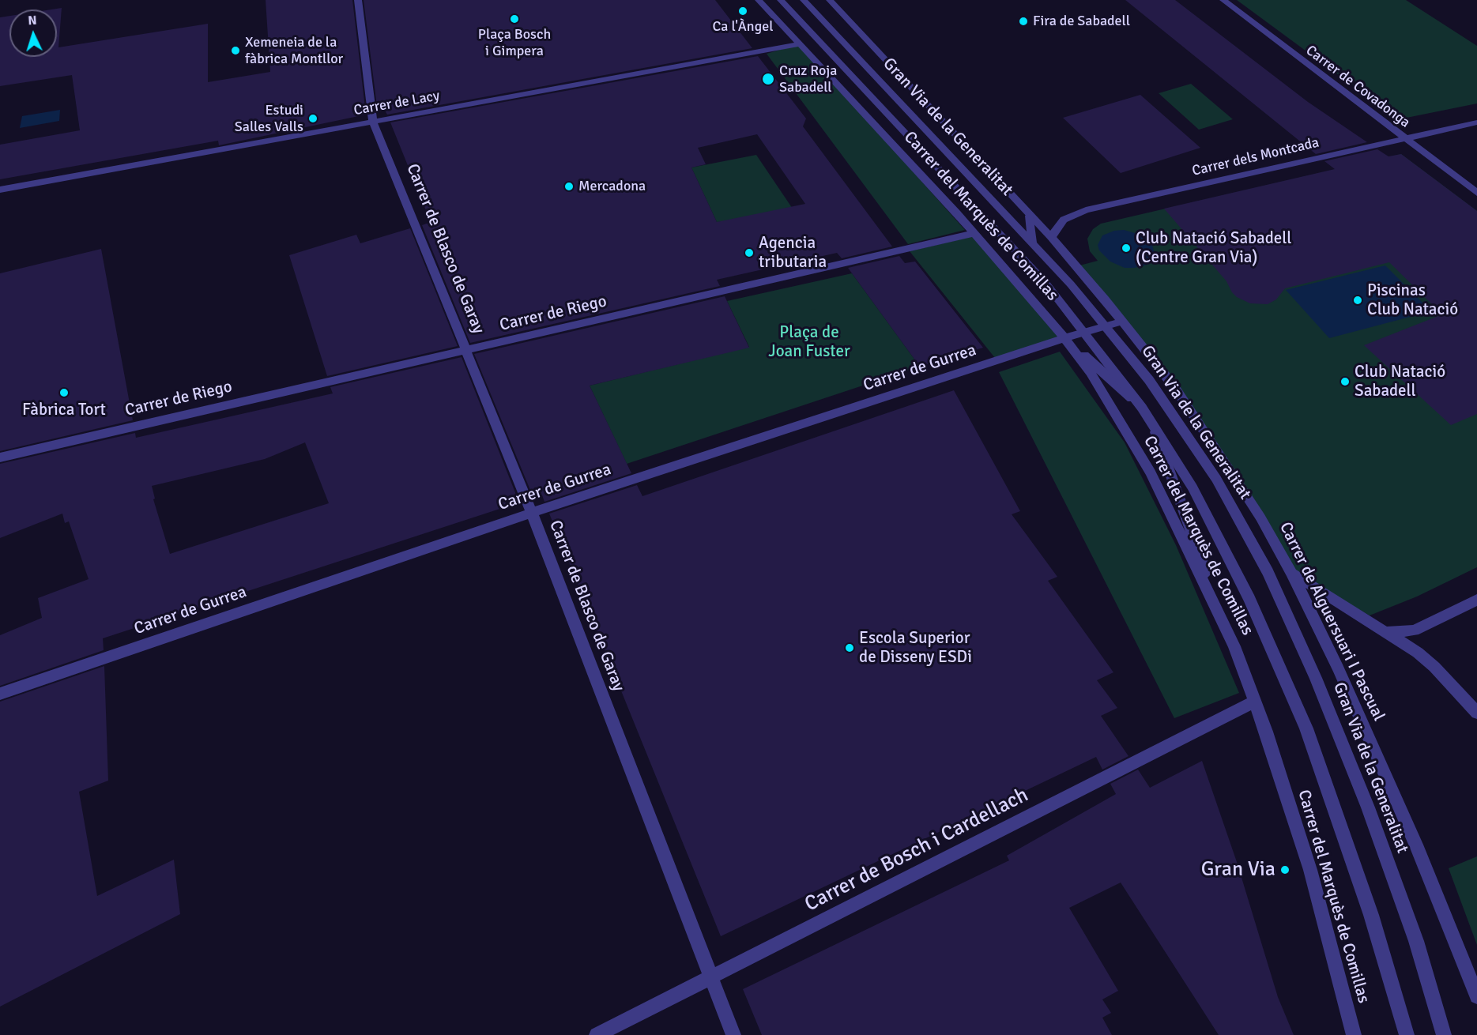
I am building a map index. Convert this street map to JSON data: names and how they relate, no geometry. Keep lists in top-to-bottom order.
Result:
{
  "streets": {
    "street": [
      "Carrer de Covadonga",
      "Carrer de Lacy",
      "Gran Via de la Generalitat",
      "Carrer dels Montcada",
      "Carrer del Marquès de Comillas",
      "Carrer de Blasco de Garay",
      "Carrer de Riego",
      "Carrer de Gurrea",
      "Carrer de Alguersuari I Pascual",
      "Carrer de Bosch i Cardellach"
    ]
  },
  "crossings": [
    ["Carrer de Covadonga", "Carrer dels Montcada"],
    ["Carrer de Lacy", "Carrer del Marquès de Comillas"],
    ["Carrer de Lacy", "Carrer de Blasco de Garay"],
    ["Gran Via de la Generalitat", "Carrer de Gurrea"],
    ["Carrer dels Montcada", "Carrer de Alguersuari I Pascual"],
    ["Carrer del Marquès de Comillas", "Carrer de Riego"],
    ["Carrer del Marquès de Comillas", "Carrer de Gurrea"],
    ["Carrer del Marquès de Comillas", "Carrer de Bosch i Cardellach"],
    ["Carrer de Blasco de Garay", "Carrer de Riego"],
    ["Carrer de Blasco de Garay", "Carrer de Gurrea"],
    ["Carrer de Blasco de Garay", "Carrer de Bosch i Cardellach"],
    ["Carrer de Gurrea", "Carrer de Alguersuari I Pascual"]
  ],
  "parks": ["Plaça de Joan Fuster"],
  "places": [
    "Ca l'Àngel",
    "Plaça Bosch i Gimpera",
    "Fira de Sabadell",
    "Xemeneia de la fàbrica Montllor",
    "Cruz Roja Sabadell",
    "Estudi Salles Valls",
    "Mercadona",
    "Club Natació Sabadell (Centre Gran Via)",
    "Agencia tributaria",
    "Piscinas Club Natació",
    "Club Natació Sabadell",
    "Fàbrica Tort",
    "Escola Superior de Disseny ESDi",
    "Gran Via"
  ],
  "north": "top"
}
